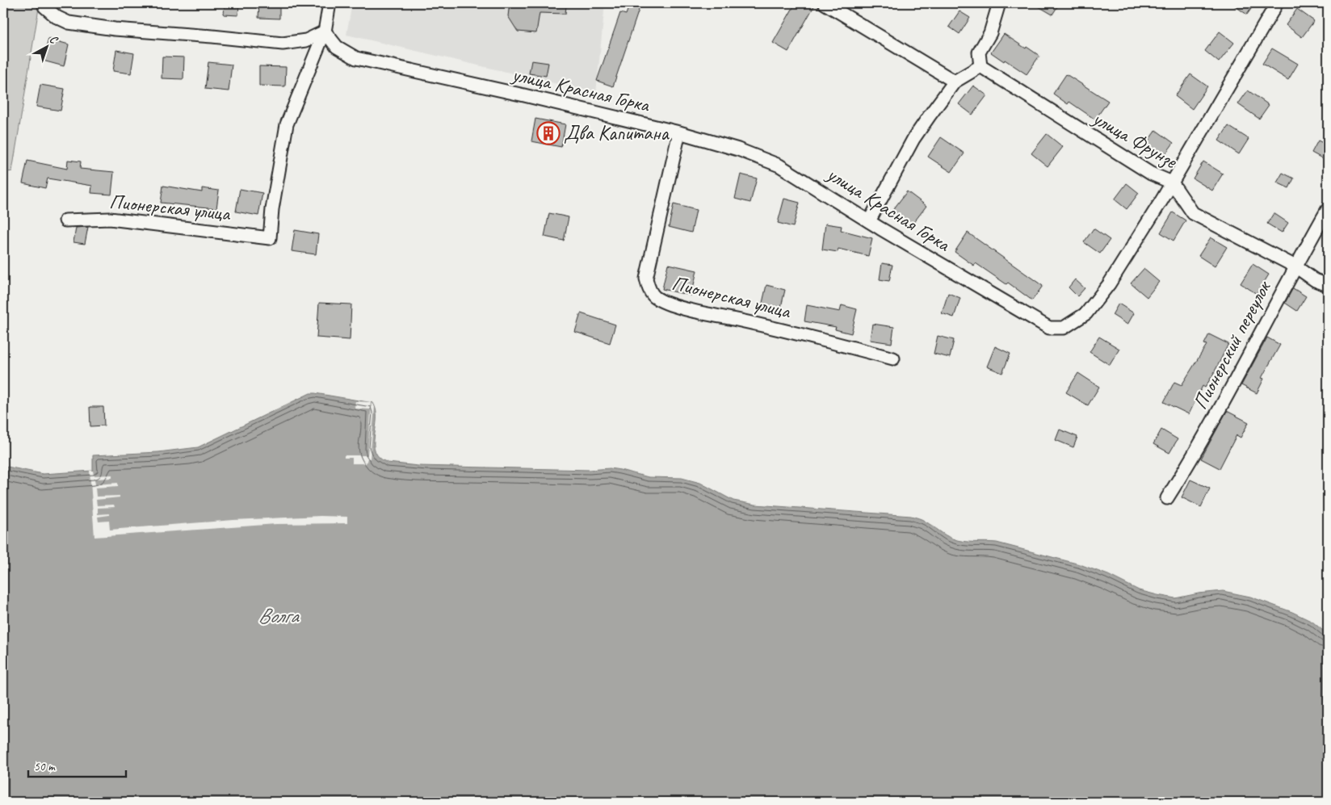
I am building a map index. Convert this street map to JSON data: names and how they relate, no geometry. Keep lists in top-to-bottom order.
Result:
{
  "streets": {
    "street": [
      "улица Красная Горка",
      "улица Фрунзе",
      "Пионерская улица",
      "Пионерский переулок"
    ]
  },
  "crossings": [
    ["улица Красная Горка", "улица Фрунзе"],
    ["улица Красная Горка", "Пионерская улица"],
    ["улица Фрунзе", "Пионерский переулок"]
  ],
  "water": ["Волга"],
  "places": {
    "building": ["Два Капитана"]
  },
  "scale_bar": "50 m",
  "north": "top right"
}
